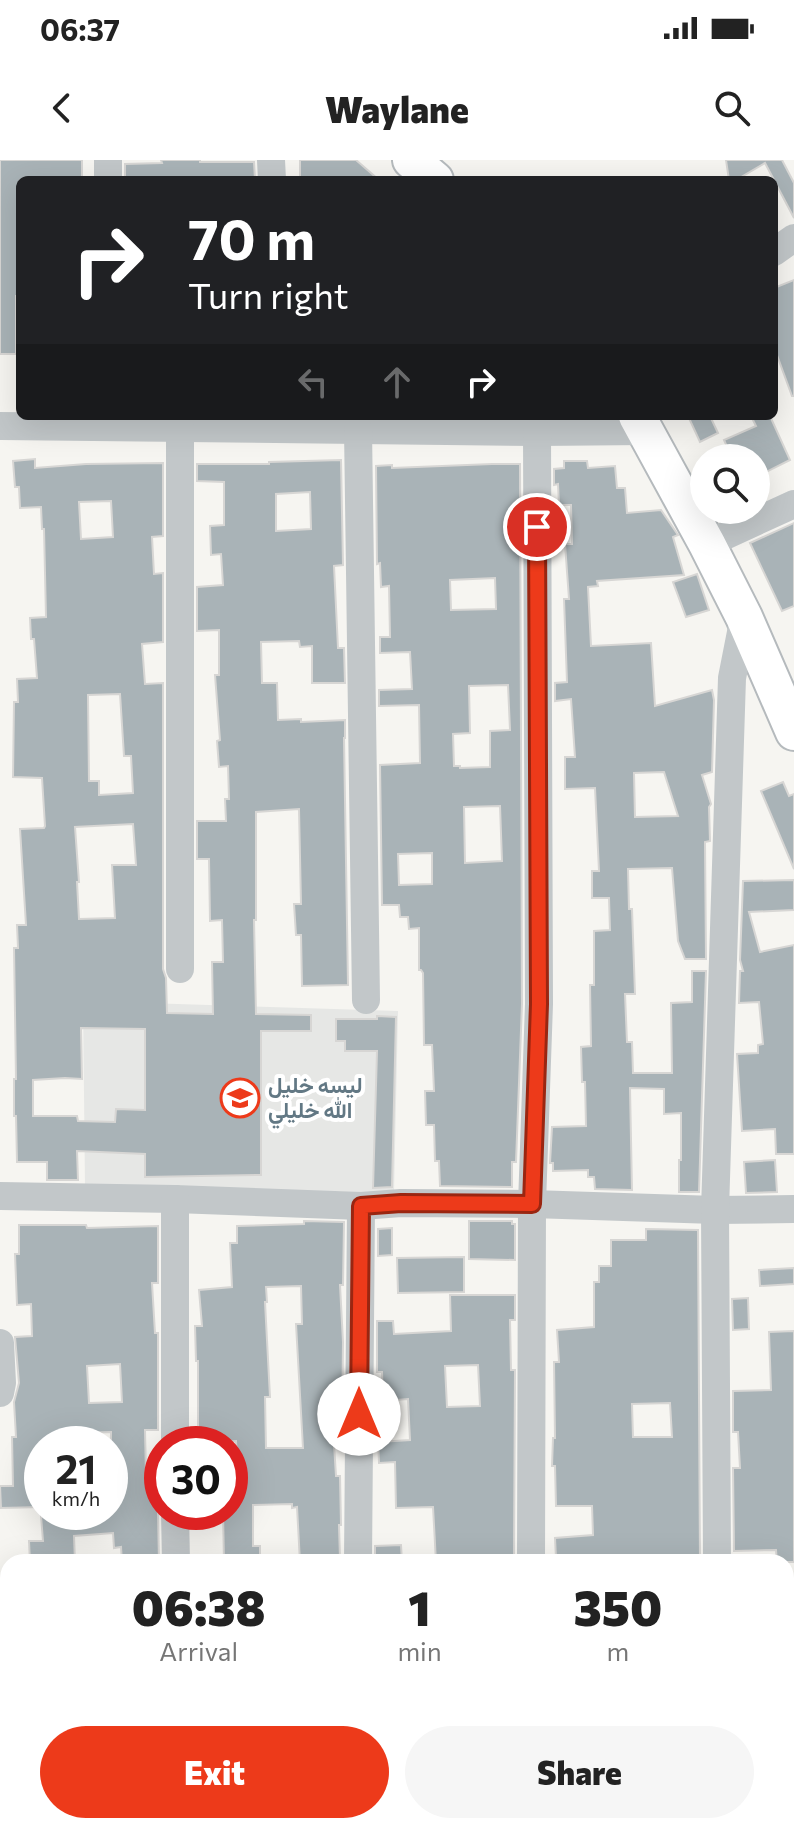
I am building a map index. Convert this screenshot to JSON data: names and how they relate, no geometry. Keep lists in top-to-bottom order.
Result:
{
  "places": {
    "school or university": ["ليسه خليل الله خليلي"]
  },
  "page": {
    "status": "06:37",
    "header": "Waylane",
    "turn": ["70 m", "Turn right"],
    "speed": "21 km/h",
    "limit": "30",
    "eta": [
      "06:38",
      "Arrival",
      "1",
      "min",
      "350",
      "m"
    ],
    "buttons": ["Exit", "Share"]
  }
}
